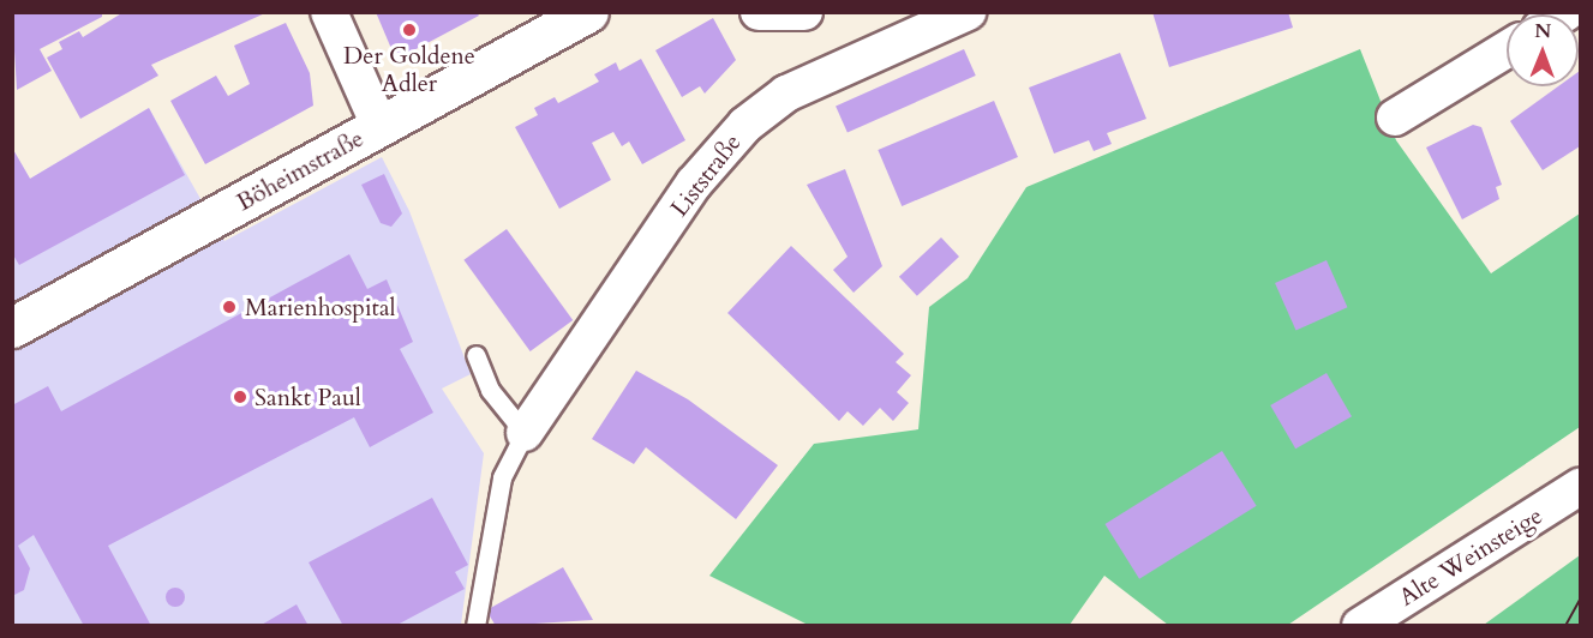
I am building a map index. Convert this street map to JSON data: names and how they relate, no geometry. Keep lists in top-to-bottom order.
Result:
{
  "streets": {
    "street": ["Böheimstraße", "Liststraße", "Alte Weinsteige"]
  },
  "places": ["Der Goldene Adler", "Marienhospital", "Sankt Paul"],
  "north": "top"
}
